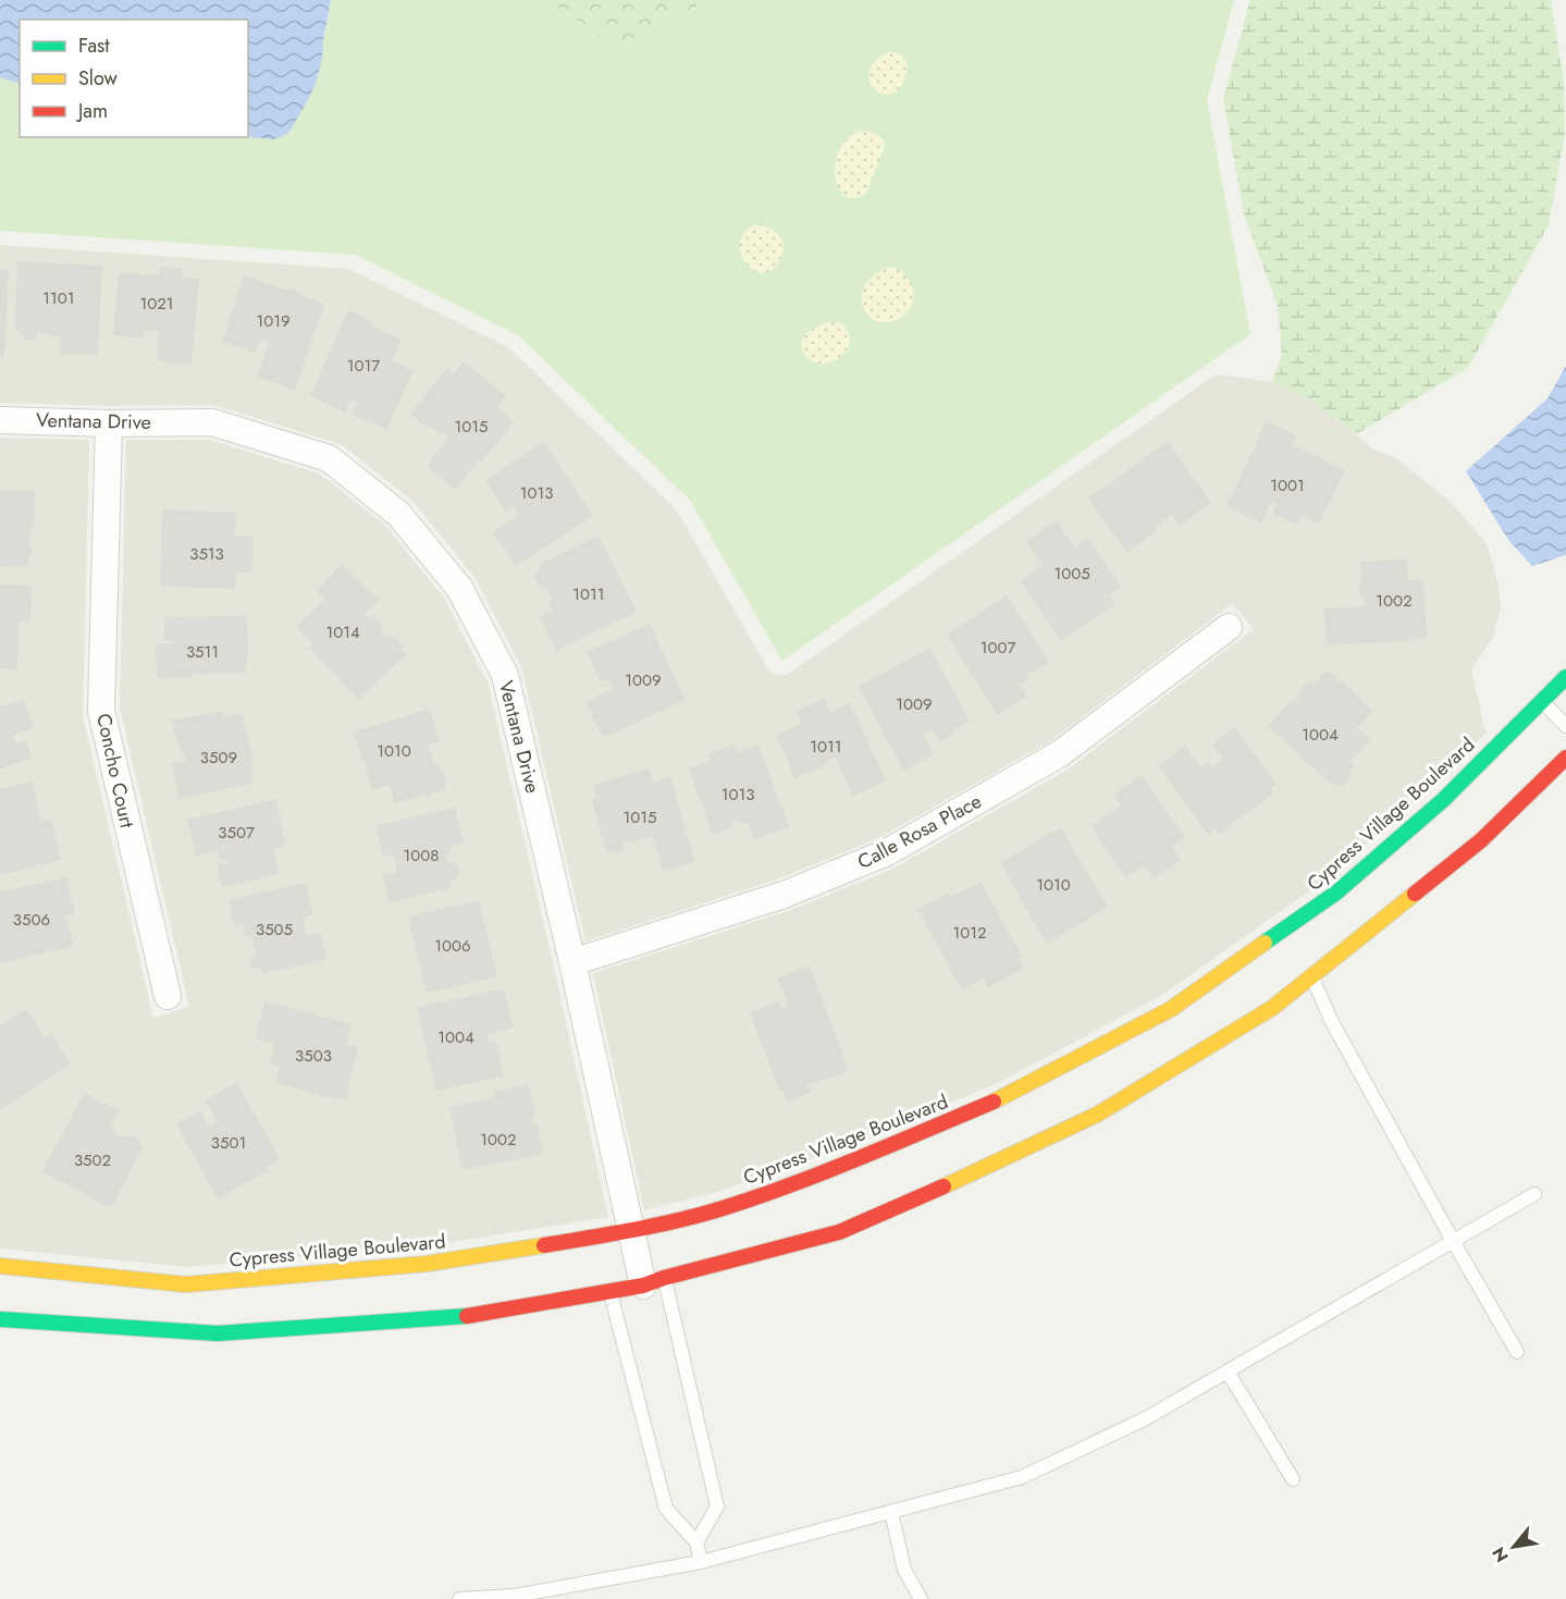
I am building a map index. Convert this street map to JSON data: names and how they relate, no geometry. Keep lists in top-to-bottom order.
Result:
{
  "streets": {
    "street": [
      "Ventana Drive",
      "Concho Court",
      "Cypress Village Boulevard",
      "Calle Rosa Place"
    ]
  },
  "crossings": [
    ["Ventana Drive", "Concho Court"],
    ["Ventana Drive", "Cypress Village Boulevard"],
    ["Ventana Drive", "Calle Rosa Place"]
  ],
  "house_numbers": [
    "1101",
    "1021",
    "1019",
    "1017",
    "1015",
    "1001",
    "1013",
    "3513",
    "1005",
    "1011",
    "1002",
    "1014",
    "1007",
    "3511",
    "1009",
    "1009",
    "1004",
    "1011",
    "1010",
    "3509",
    "1013",
    "1015",
    "3507",
    "1008",
    "1010",
    "3506",
    "3505",
    "1012",
    "1006",
    "1004",
    "3503",
    "1002",
    "3501",
    "3502"
  ],
  "legend": ["Fast", "Slow", "Jam"],
  "north": "bottom left"
}
